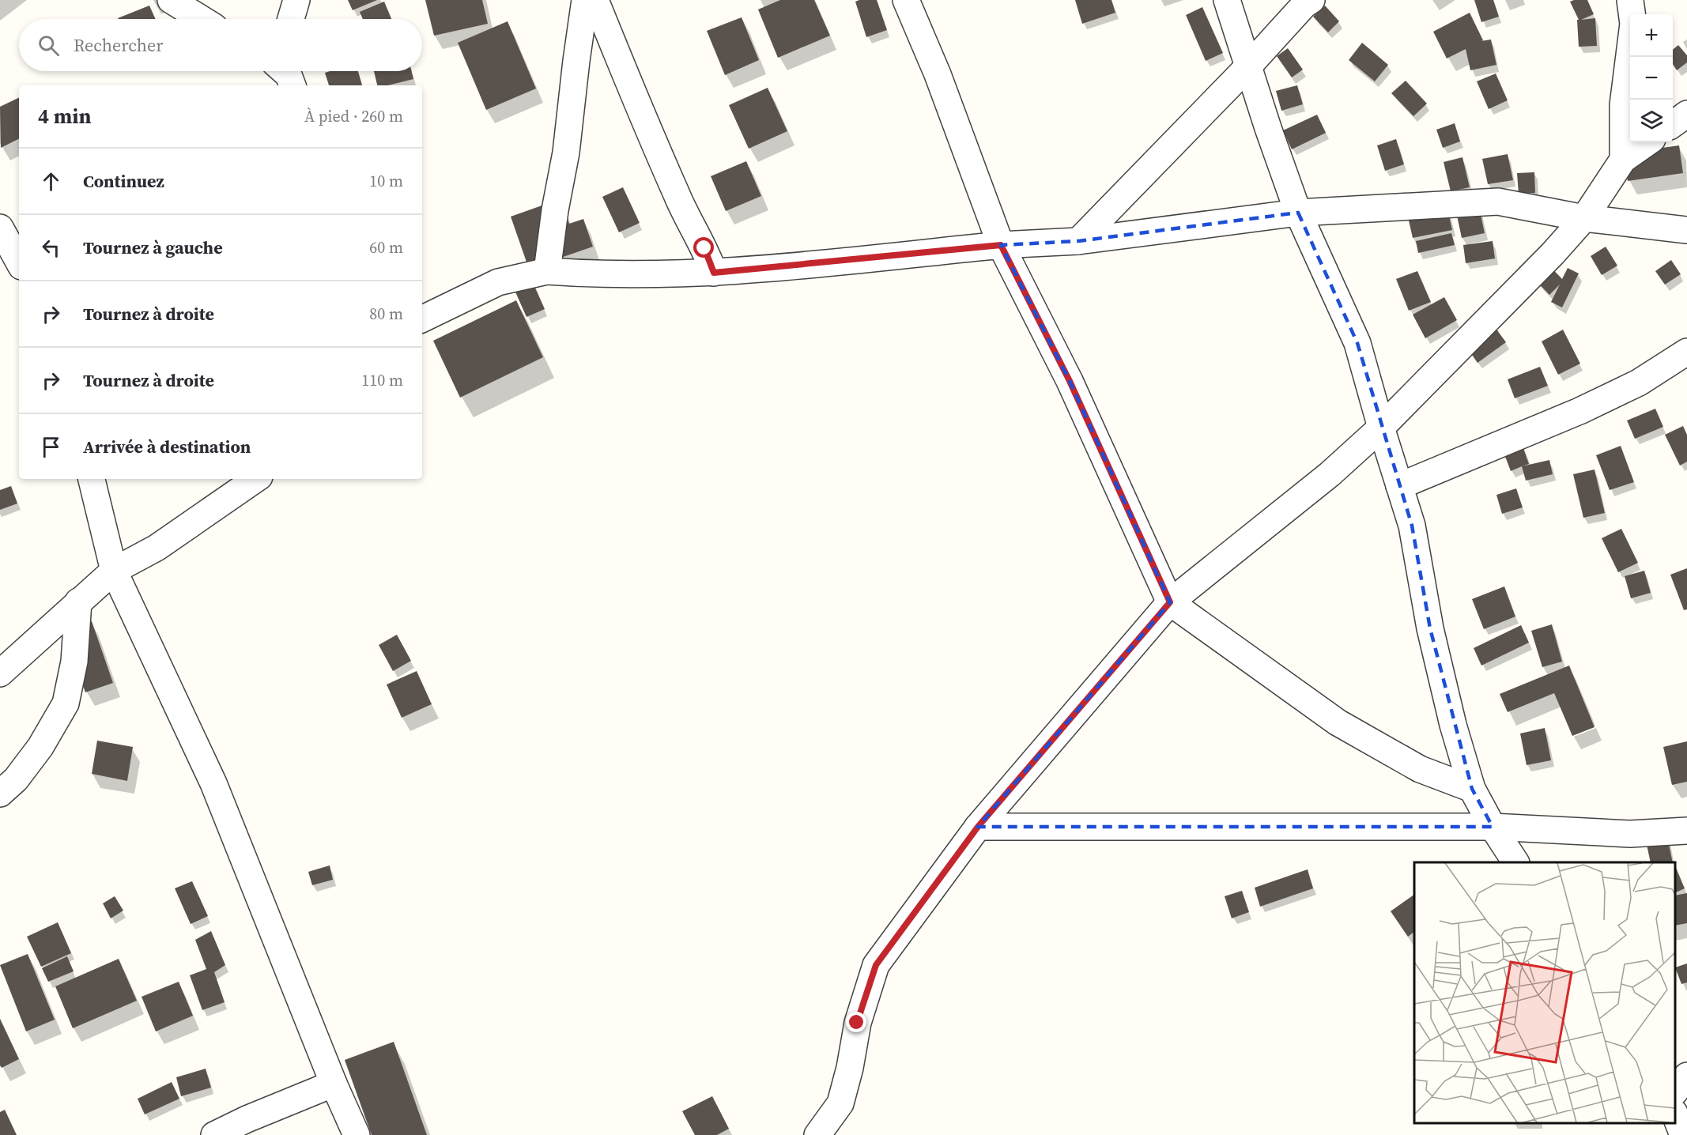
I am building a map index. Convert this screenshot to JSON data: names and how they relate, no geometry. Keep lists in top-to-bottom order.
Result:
{
  "page": {
    "map_buttons": ["+", "−"],
    "search": "Rechercher",
    "heading": ["4 min", "À pied · 260 m"],
    "list": [
      ["Continuez", "10 m"],
      ["Tournez à gauche", "60 m"],
      ["Tournez à droite", "80 m"],
      ["Tournez à droite", "110 m"],
      "Arrivée à destination"
    ]
  }
}
